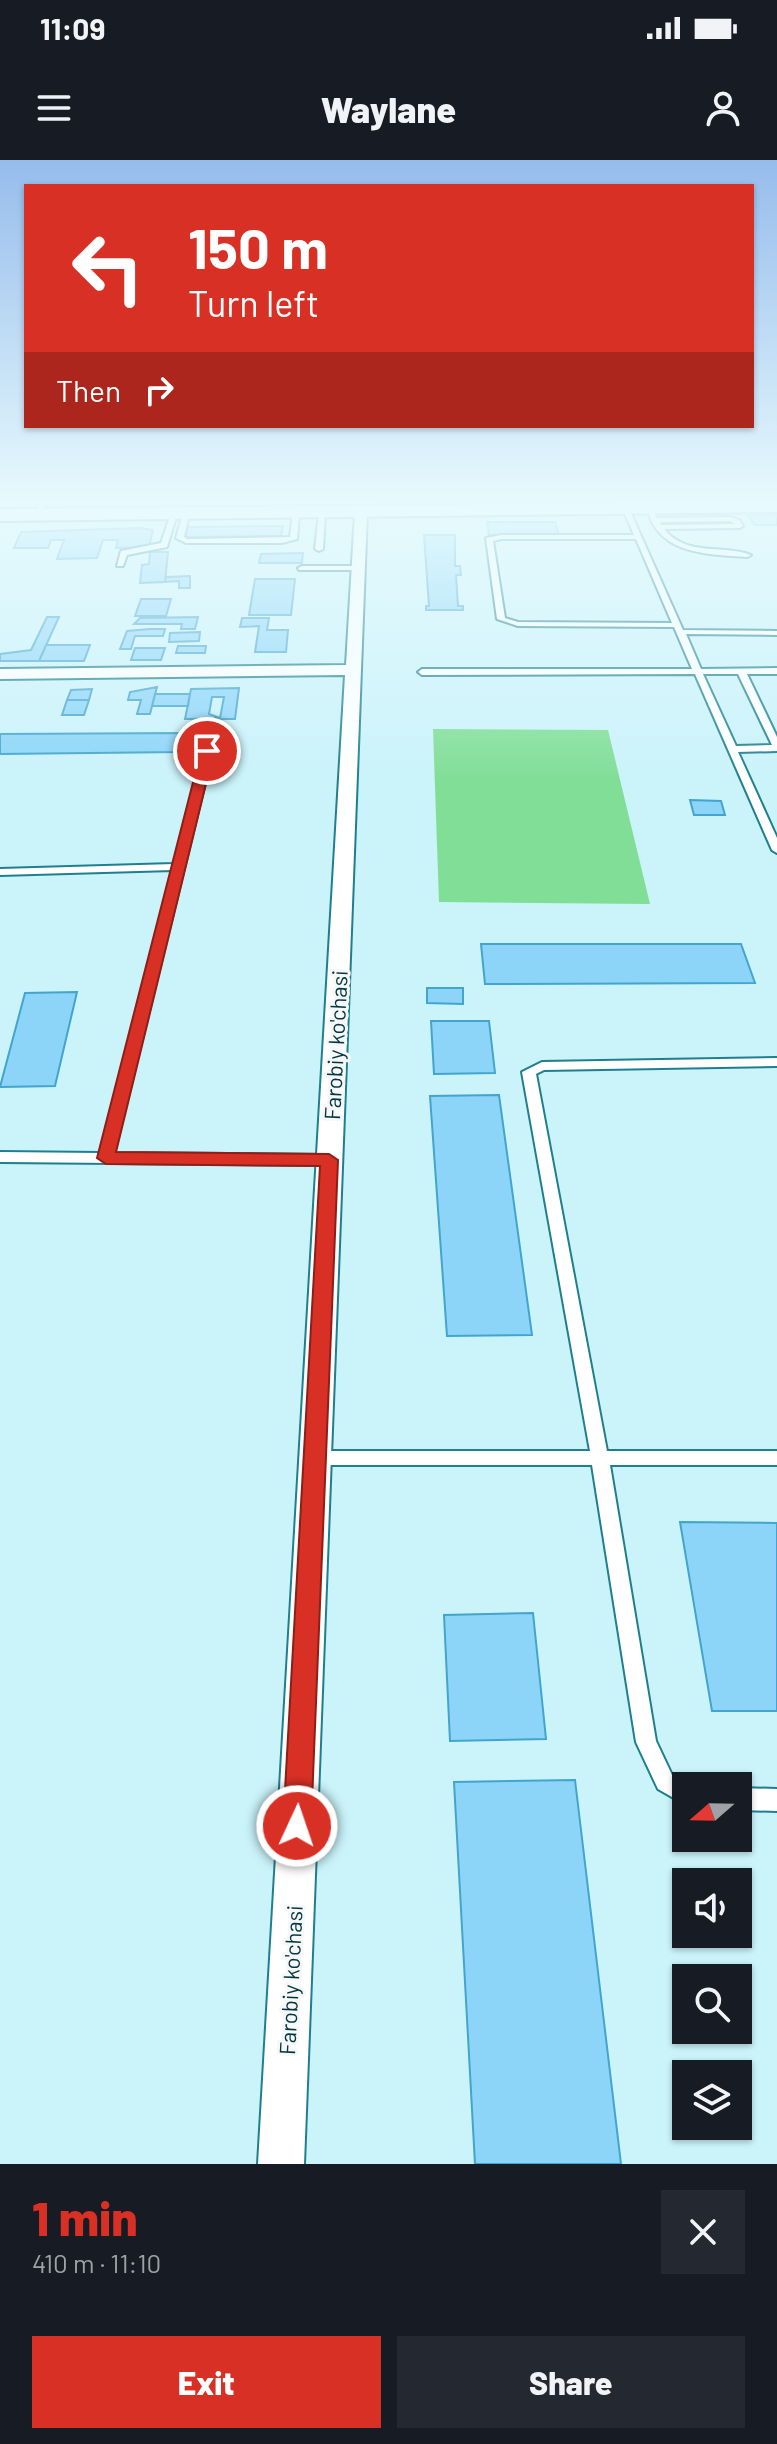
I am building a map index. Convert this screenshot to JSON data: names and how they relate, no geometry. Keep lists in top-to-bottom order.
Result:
{
  "streets": {
    "street": ["Farobiy ko'chasi"]
  },
  "north": "left",
  "page": {
    "status": "11:09",
    "header": "Waylane",
    "turn": ["150 m", "Turn left"],
    "then": "Then",
    "heading": ["1 min", "410 m · 11:10"],
    "buttons": ["Exit", "Share"]
  }
}
